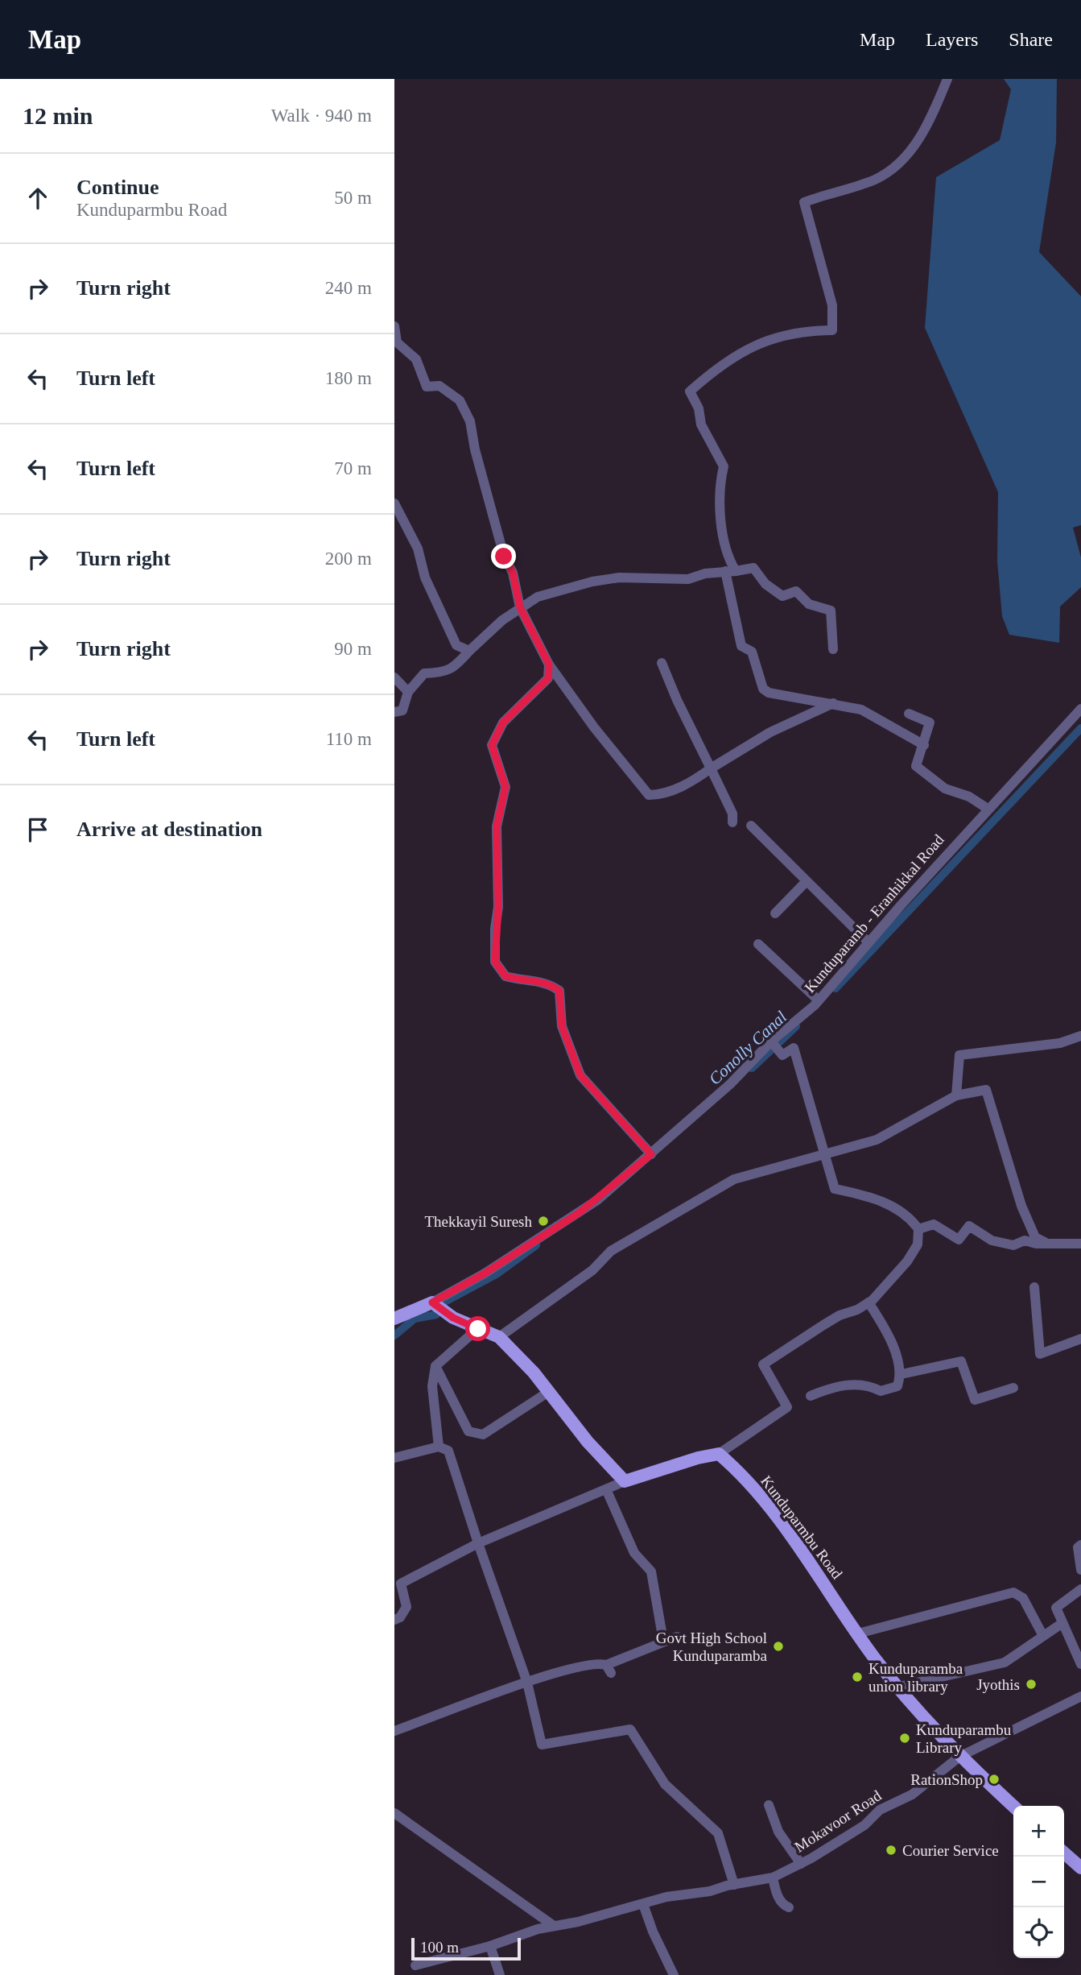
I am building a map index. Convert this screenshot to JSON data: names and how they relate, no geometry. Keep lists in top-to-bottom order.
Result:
{
  "streets": {
    "main road": ["Kunduparmbu Road"],
    "street": ["Kunduparamb - Eranhikkal Road", "Mokavoor Road"]
  },
  "crossings": [
    ["Kunduparmbu Road", "Mokavoor Road"]
  ],
  "water": ["Conolly Canal"],
  "places": [
    "Thekkayil Suresh",
    "Govt High School Kunduparamba",
    "Kunduparamba union library",
    "Jyothis",
    "Kunduparambu Library",
    "RationShop",
    "Courier Service"
  ],
  "scale_bar": "100 m",
  "page": {
    "header": "Map",
    "nav": ["Map", "Layers", "Share"],
    "heading": ["12 min", "Walk · 940 m"],
    "list": [
      ["Continue", "Kunduparmbu Road", "50 m"],
      ["Turn right", "240 m"],
      ["Turn left", "180 m"],
      ["Turn left", "70 m"],
      ["Turn right", "200 m"],
      ["Turn right", "90 m"],
      ["Turn left", "110 m"],
      "Arrive at destination"
    ],
    "map_buttons": ["+", "−"],
    "scale": "100 m"
  }
}
